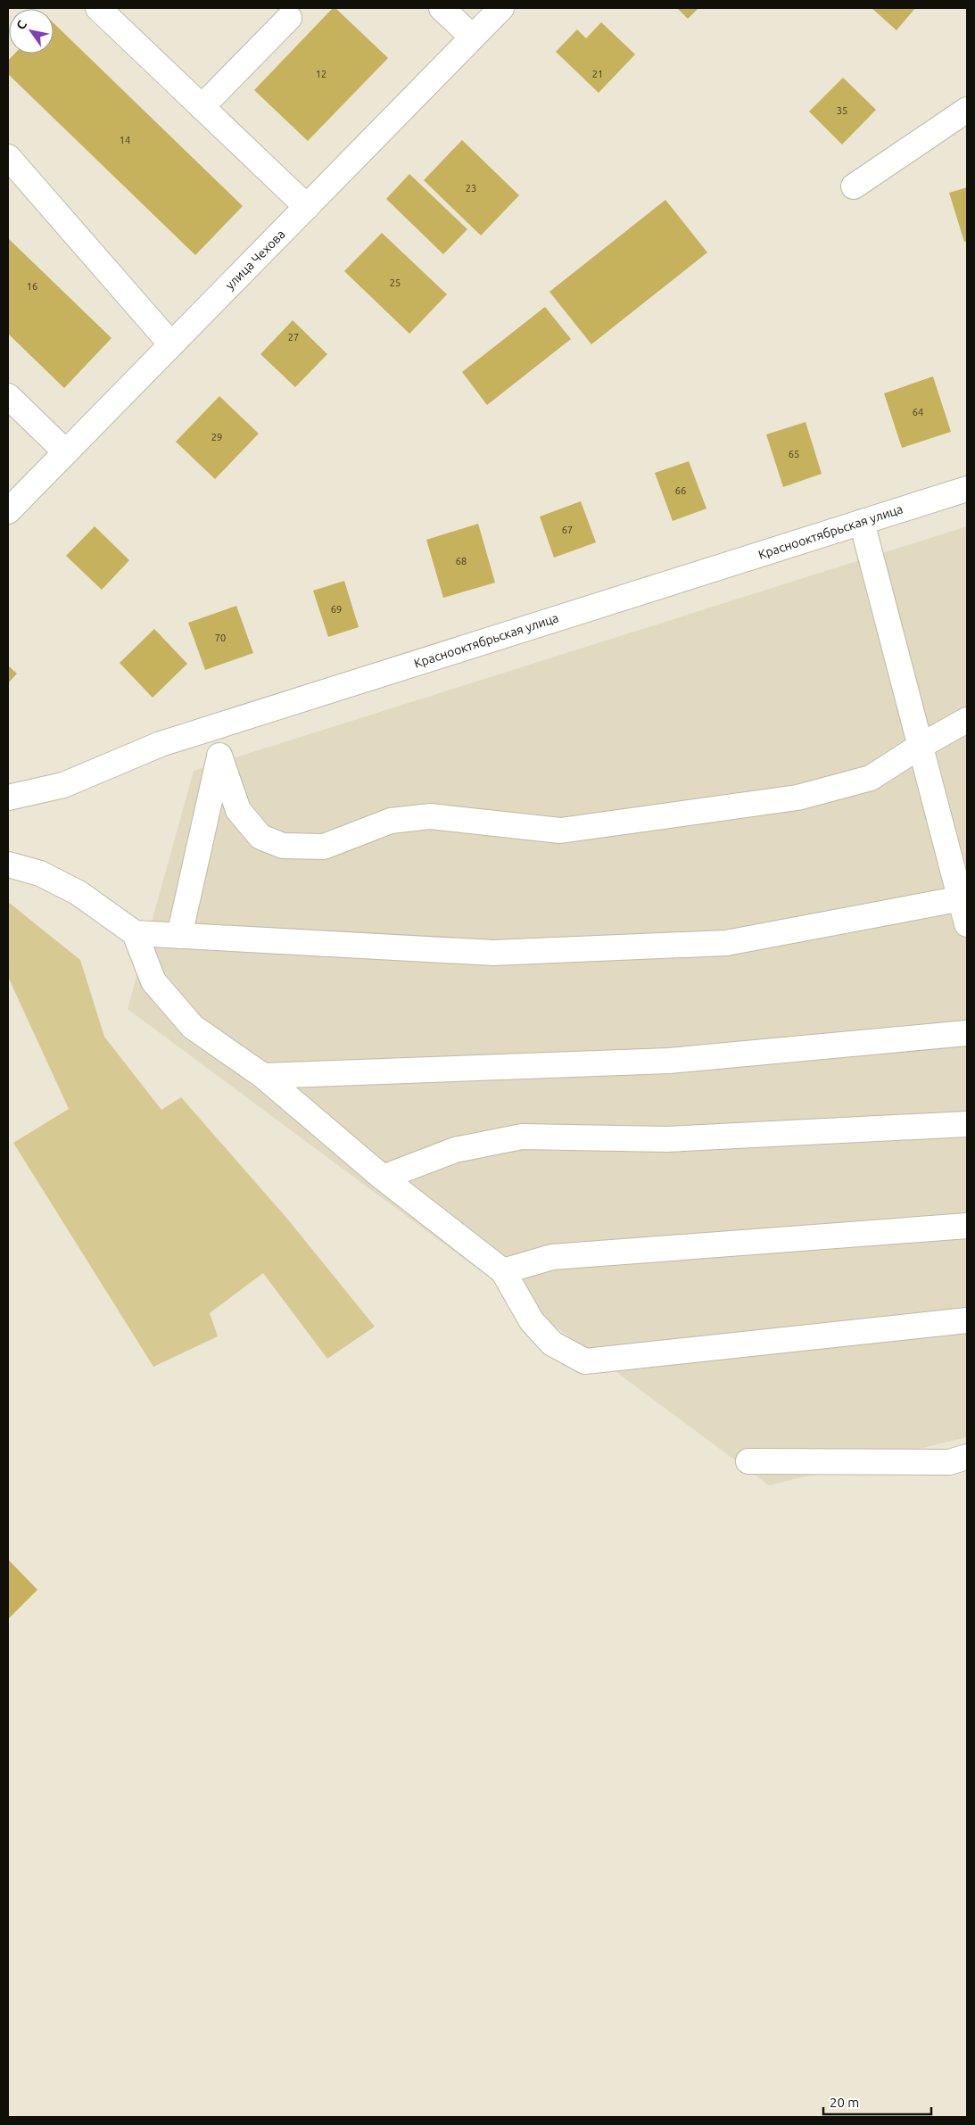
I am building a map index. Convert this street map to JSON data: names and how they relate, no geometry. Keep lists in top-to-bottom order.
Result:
{
  "streets": {
    "street": ["улица Чехова", "Краснооктябрьская улица"]
  },
  "house_numbers": [
    "12",
    "21",
    "35",
    "14",
    "23",
    "25",
    "16",
    "27",
    "64",
    "29",
    "65",
    "66",
    "67",
    "68",
    "69",
    "70"
  ],
  "scale_bar": "20 m",
  "north": "top left"
}
